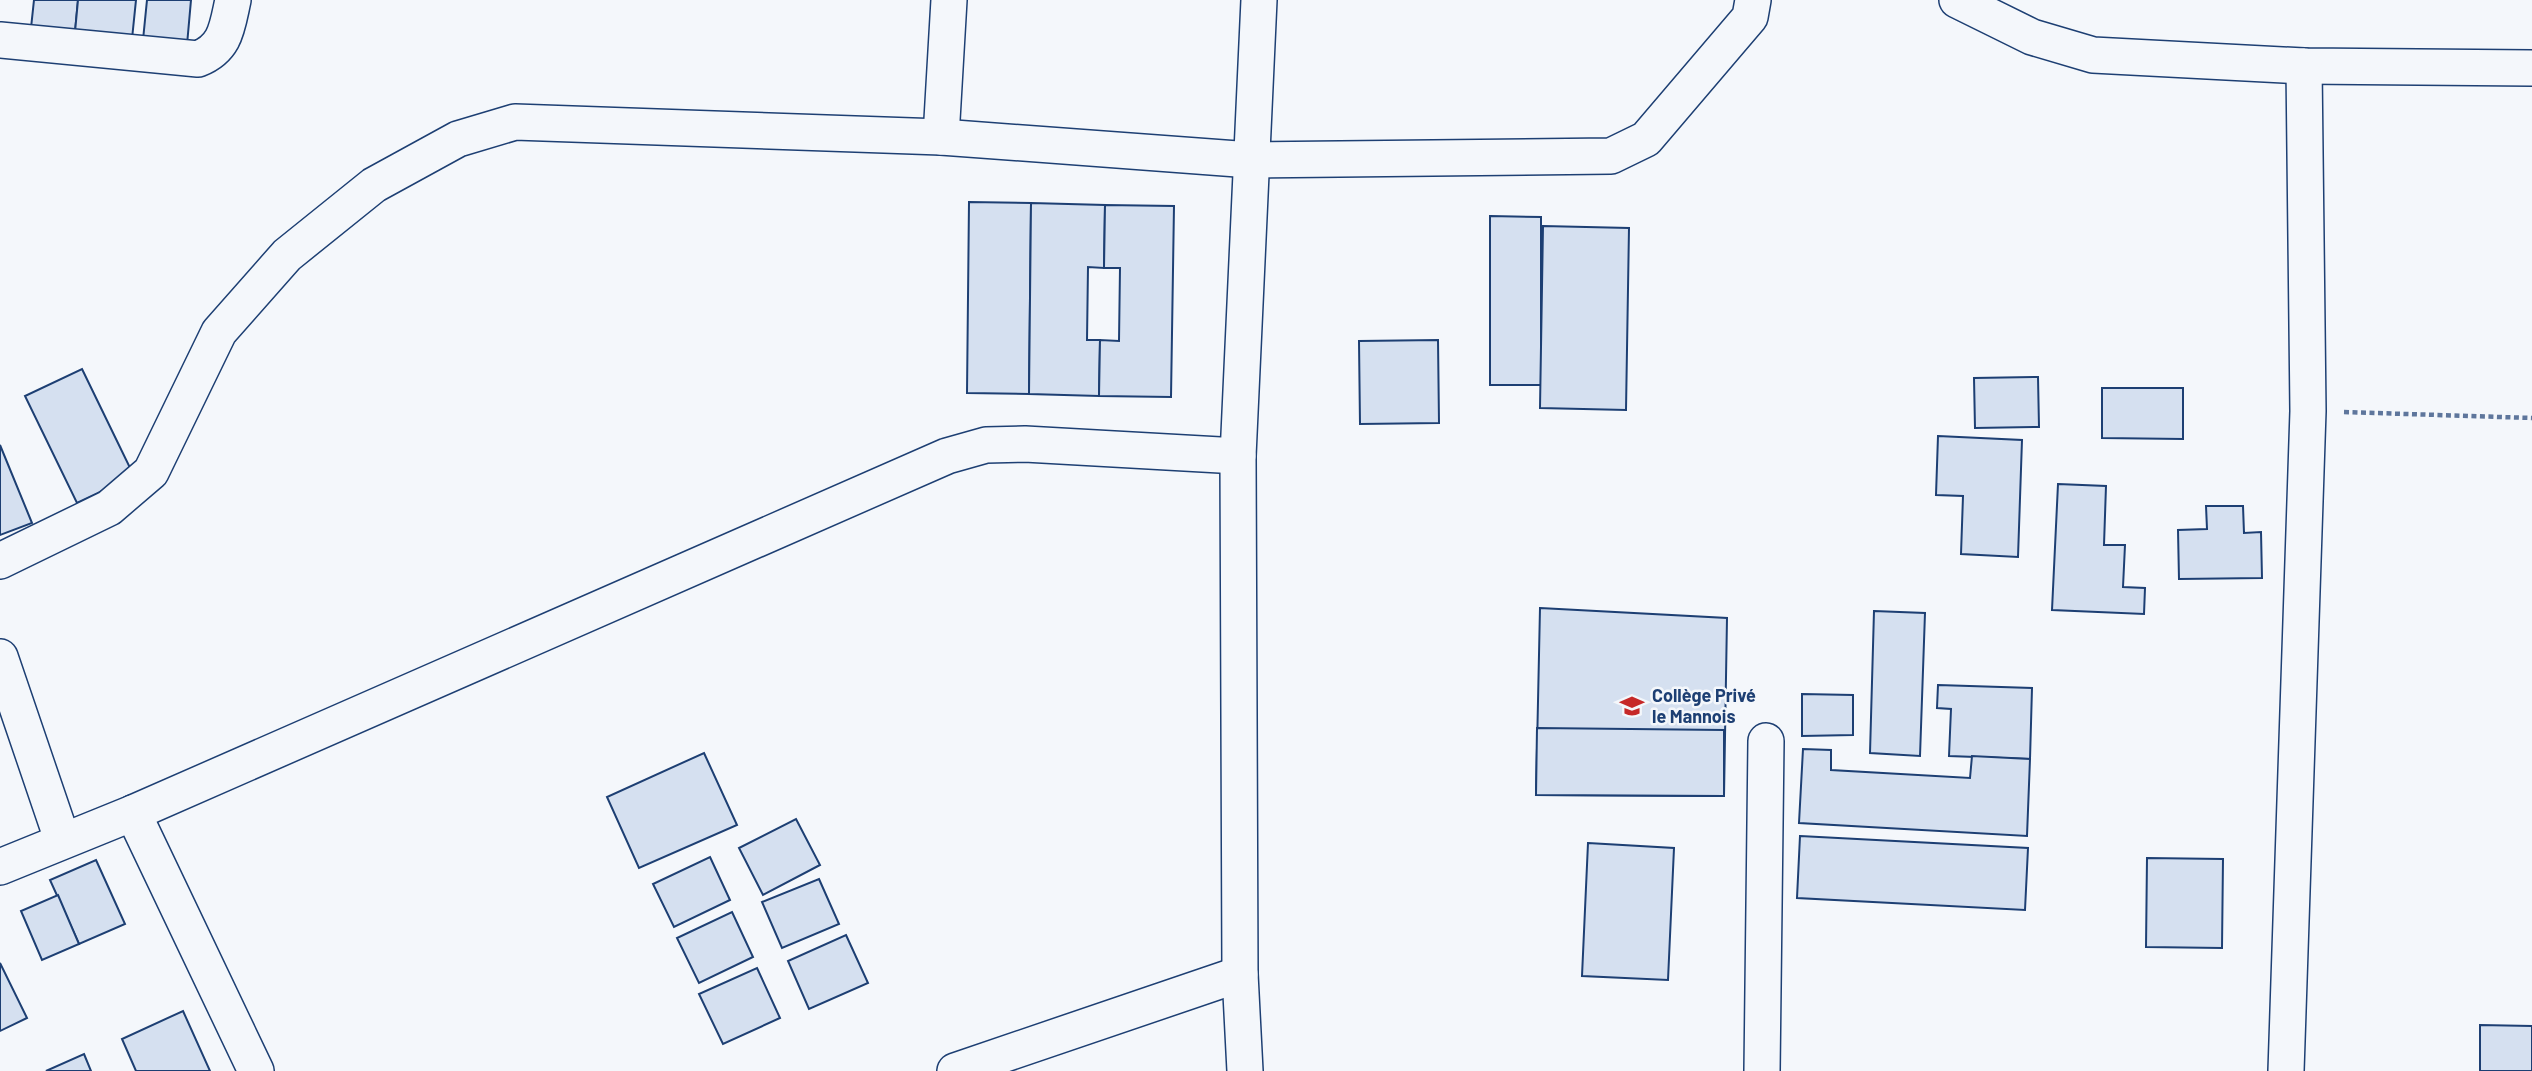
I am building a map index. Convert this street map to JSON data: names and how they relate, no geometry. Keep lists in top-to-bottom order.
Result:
{
  "places": {
    "school or university": ["Collège Privé le Mannois"]
  }
}
